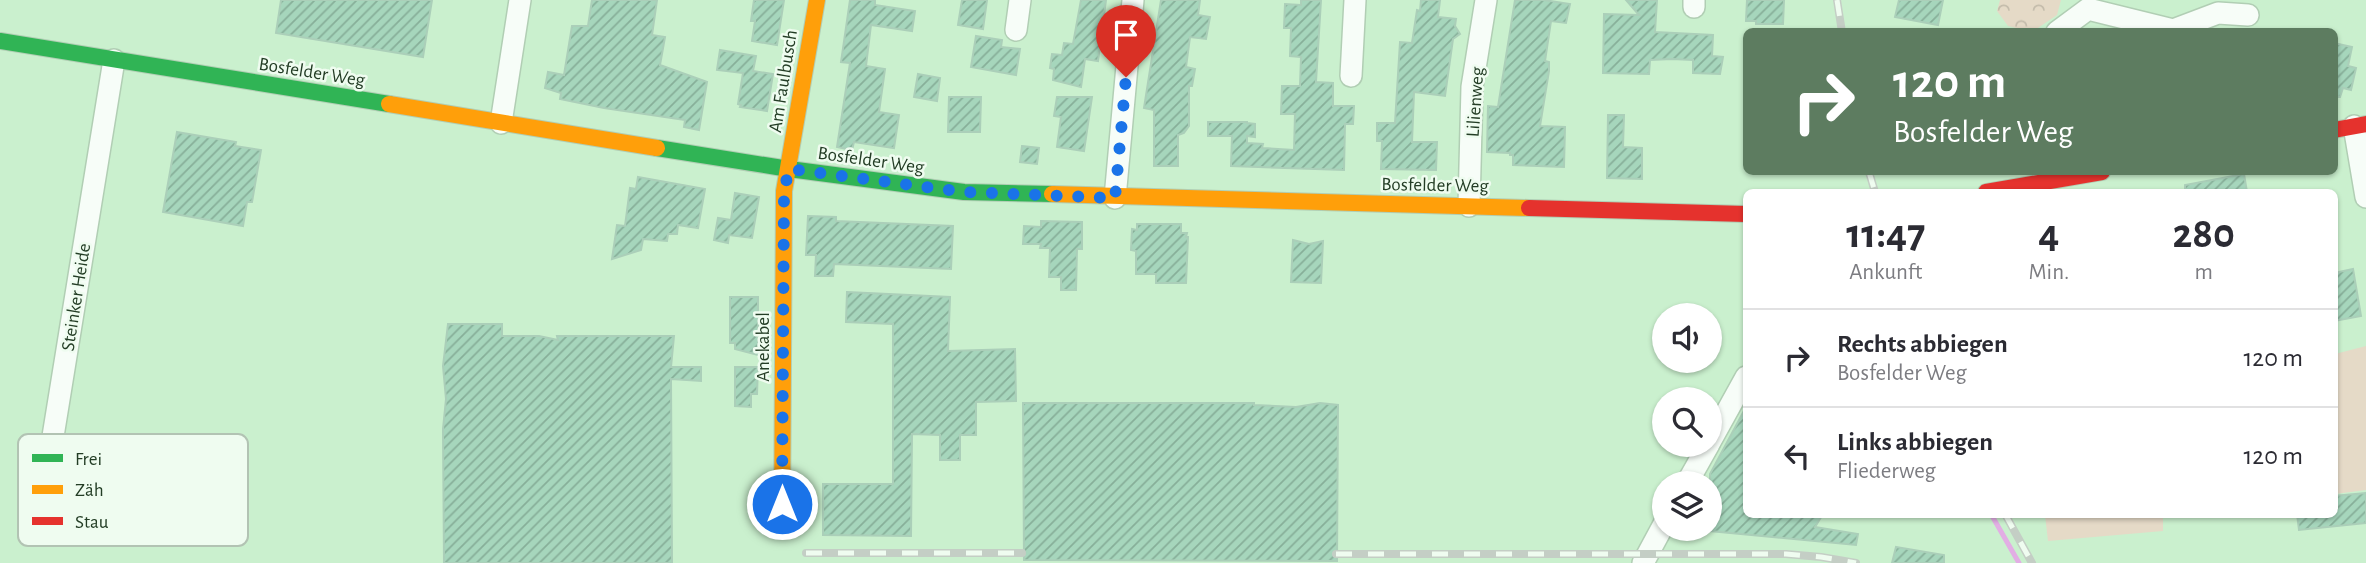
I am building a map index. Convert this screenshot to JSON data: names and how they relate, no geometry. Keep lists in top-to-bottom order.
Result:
{
  "streets": {
    "street": [
      "Bosfelder Weg",
      "Am Faulbusch",
      "Lilienweg",
      "Steinker Heide",
      "Anekabel"
    ]
  },
  "crossings": [
    ["Bosfelder Weg", "Am Faulbusch"],
    ["Bosfelder Weg", "Lilienweg"],
    ["Bosfelder Weg", "Steinker Heide"],
    ["Bosfelder Weg", "Anekabel"],
    ["Am Faulbusch", "Anekabel"]
  ],
  "legend": ["Frei", "Zäh", "Stau"],
  "page": {
    "turn": ["120 m", "Bosfelder Weg"],
    "eta": [
      "11:47",
      "Ankunft",
      "4",
      "Min.",
      "280",
      "m"
    ],
    "list": [
      {
        "name": "Rechts abbiegen",
        "note": "Bosfelder Weg",
        "value": "120 m"
      },
      {
        "name": "Links abbiegen",
        "note": "Fliederweg",
        "value": "120 m"
      }
    ]
  }
}
